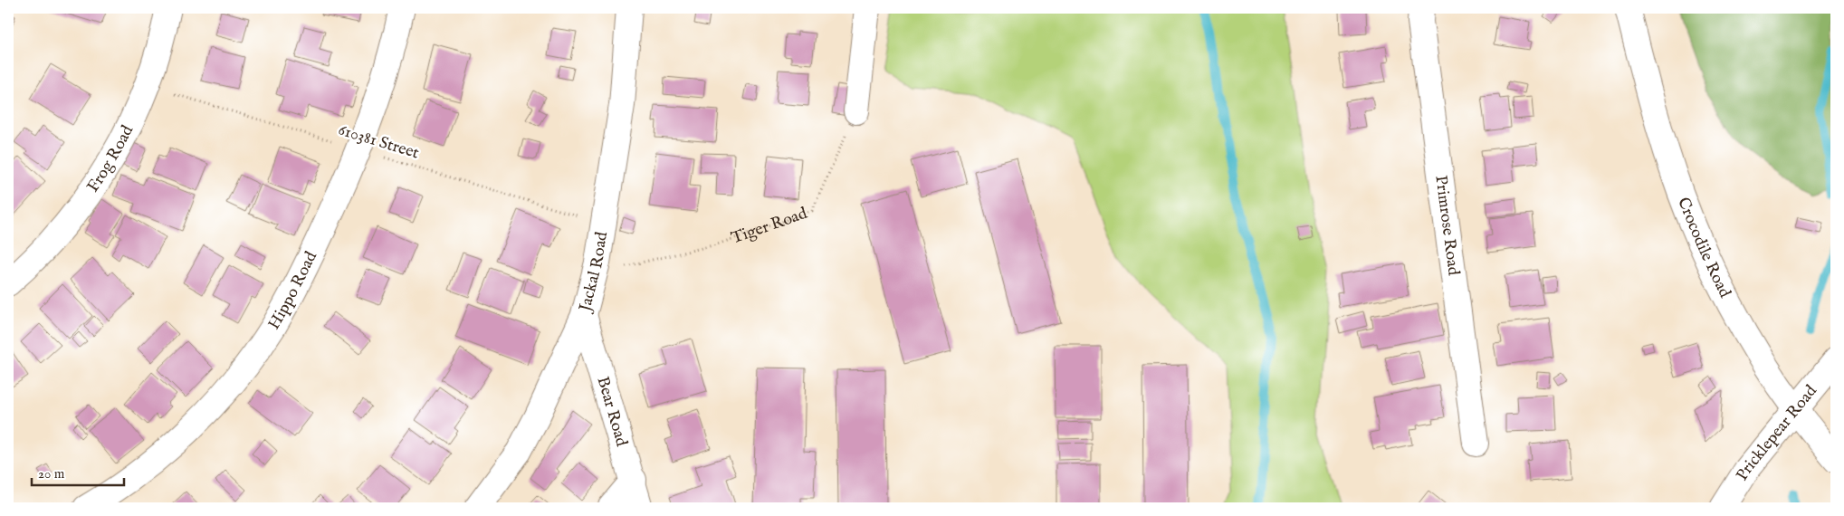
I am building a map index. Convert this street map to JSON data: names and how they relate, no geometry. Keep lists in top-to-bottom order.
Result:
{
  "streets": {
    "street": [
      "Frog Road",
      "Primrose Road",
      "Crocodile Road",
      "Jackal Road",
      "Hippo Road",
      "Bear Road",
      "Pricklepear Road"
    ],
    "path": ["610381 Street", "Tiger Road"]
  },
  "crossings": [
    ["610381 Street", "Frog Road"],
    ["610381 Street", "Jackal Road"],
    ["610381 Street", "Hippo Road"],
    ["Tiger Road", "Jackal Road"],
    ["Crocodile Road", "Pricklepear Road"],
    ["Jackal Road", "Bear Road"]
  ],
  "scale_bar": "20 m"
}
